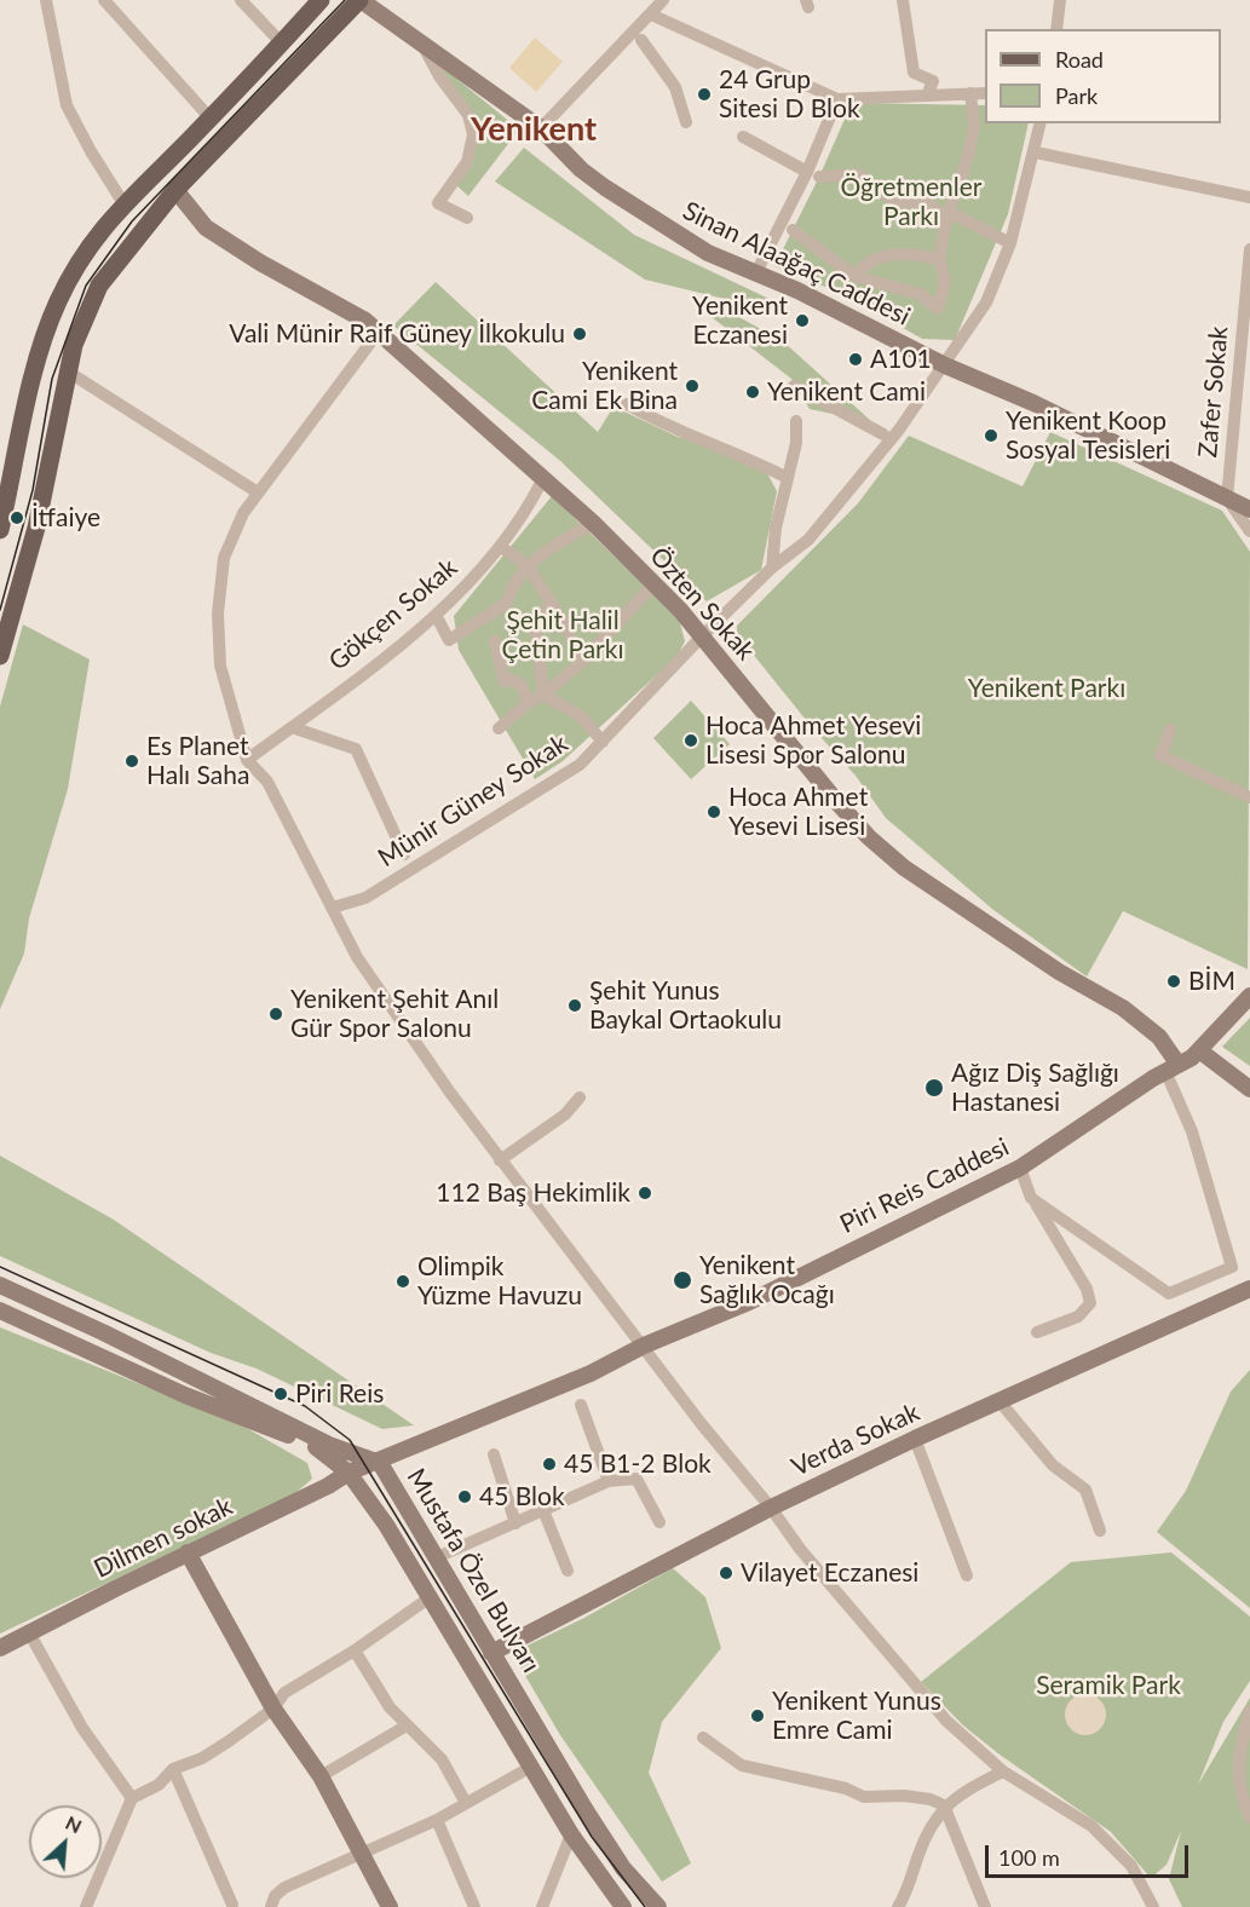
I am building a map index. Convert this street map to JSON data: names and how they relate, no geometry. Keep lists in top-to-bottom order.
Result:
{
  "streets": {
    "street": [
      "Sinan Alaağaç Caddesi",
      "Zafer Sokak",
      "Özten Sokak",
      "Gökçen Sokak",
      "Münir Güney Sokak",
      "Piri Reis Caddesi",
      "Verda Sokak",
      "Dilmen sokak",
      "Mustafa Özel Bulvarı"
    ]
  },
  "crossings": [
    ["Sinan Alaağaç Caddesi", "Zafer Sokak"],
    ["Sinan Alaağaç Caddesi", "Münir Güney Sokak"],
    ["Özten Sokak", "Gökçen Sokak"],
    ["Özten Sokak", "Münir Güney Sokak"],
    ["Özten Sokak", "Piri Reis Caddesi"],
    ["Piri Reis Caddesi", "Dilmen sokak"],
    ["Piri Reis Caddesi", "Mustafa Özel Bulvarı"],
    ["Verda Sokak", "Mustafa Özel Bulvarı"],
    ["Dilmen sokak", "Mustafa Özel Bulvarı"]
  ],
  "districts": ["Yenikent"],
  "parks": [
    "Öğretmenler Parkı",
    "Şehit Halil Çetin Parkı",
    "Yenikent Parkı",
    "Seramik Park"
  ],
  "places": [
    "24 Grup Sitesi D Blok",
    "Yenikent Eczanesi",
    "Vali Münir Raif Güney İlkokulu",
    "A101",
    "Yenikent Cami Ek Bina",
    "Yenikent Cami",
    "Yenikent Koop Sosyal Tesisleri",
    "İtfaiye",
    "Hoca Ahmet Yesevi Lisesi Spor Salonu",
    "Es Planet Halı Saha",
    "Hoca Ahmet Yesevi Lisesi",
    "BİM",
    "Şehit Yunus Baykal Ortaokulu",
    "Yenikent Şehit Anıl Gür Spor Salonu",
    "Ağız Diş Sağlığı Hastanesi",
    "112 Baş Hekimlik",
    "Yenikent Sağlık Ocağı",
    "Olimpik Yüzme Havuzu",
    "Piri Reis",
    "45 B1-2 Blok",
    "45 Blok",
    "Vilayet Eczanesi",
    "Yenikent Yunus Emre Cami"
  ],
  "legend": ["Road", "Park"],
  "scale_bar": "100 m",
  "north": "top right"
}
